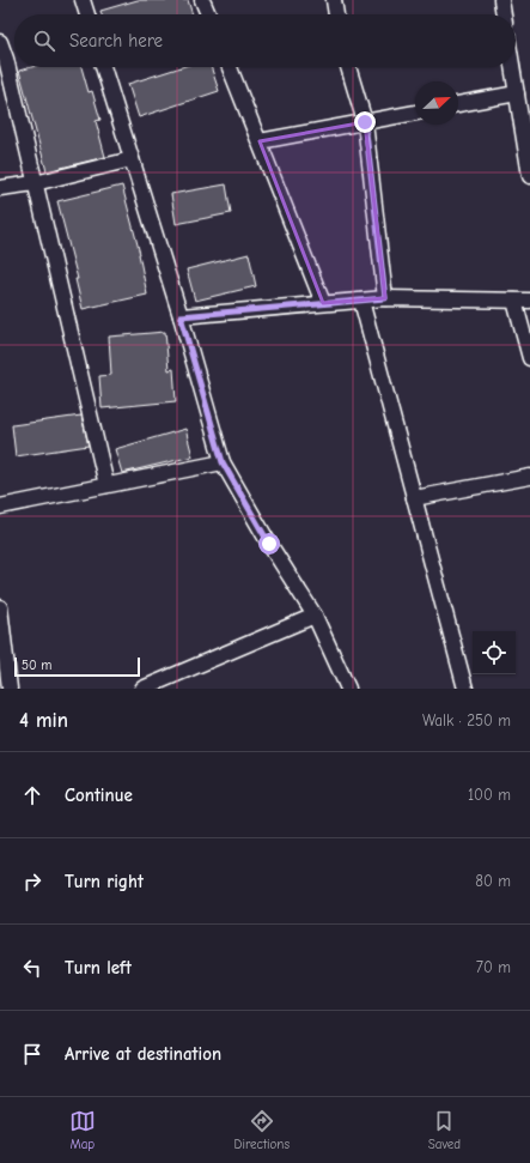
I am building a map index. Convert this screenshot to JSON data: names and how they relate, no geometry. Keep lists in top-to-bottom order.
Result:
{
  "scale_bar": "50 m",
  "north": "top right",
  "page": {
    "search": "Search here",
    "scale": "50 m",
    "heading": ["4 min", "Walk · 250 m"],
    "list": [
      ["Continue", "100 m"],
      ["Turn right", "80 m"],
      ["Turn left", "70 m"],
      "Arrive at destination"
    ],
    "nav": ["Map", "Directions", "Saved"]
  }
}
